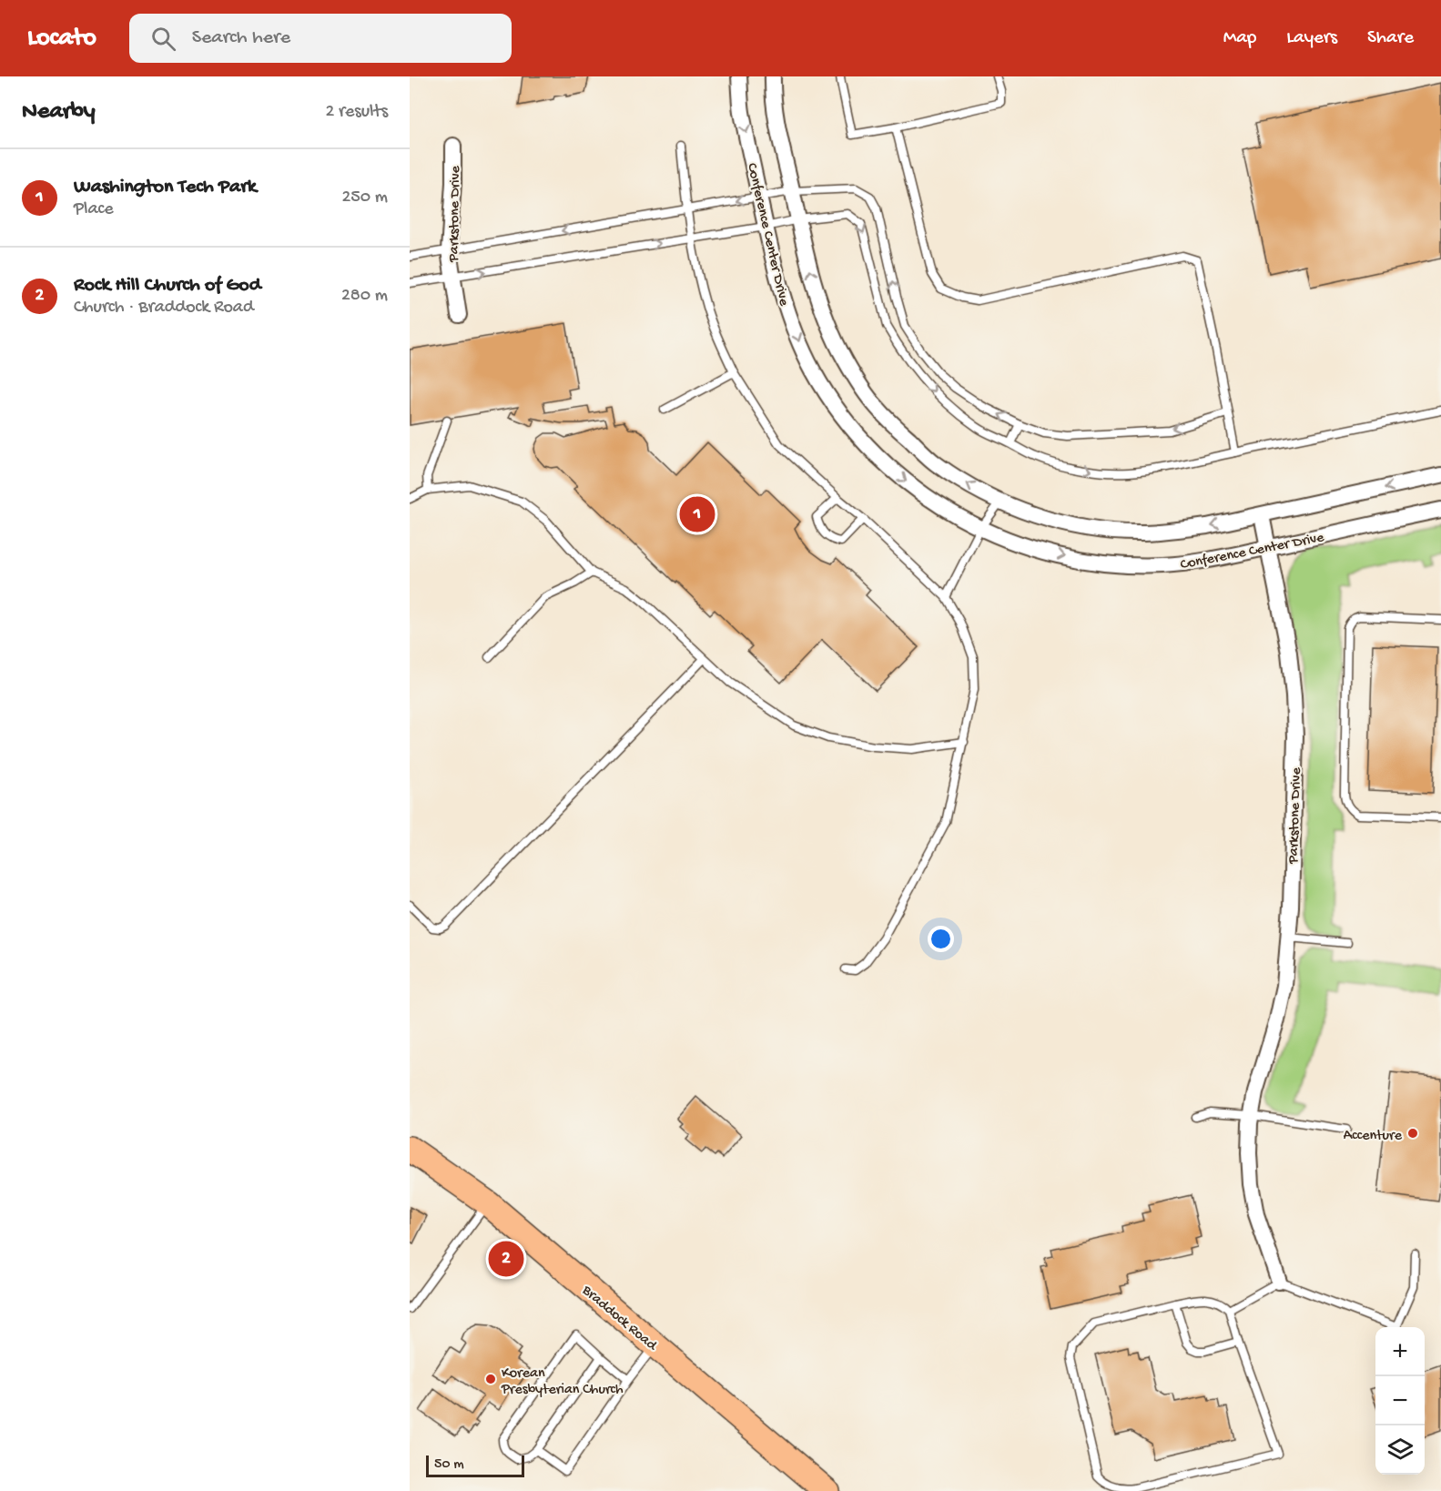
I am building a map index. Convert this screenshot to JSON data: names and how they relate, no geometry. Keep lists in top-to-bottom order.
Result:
{
  "streets": {
    "main road": ["Braddock Road"],
    "street": ["Parkstone Drive", "Conference Center Drive"]
  },
  "crossings": [
    ["Parkstone Drive", "Conference Center Drive"]
  ],
  "places": ["Accenture", "Korean Presbyterian Church"],
  "scale_bar": "50 m",
  "page": {
    "header": "Locato",
    "search": "Search here",
    "nav": ["Map", "Layers", "Share"],
    "heading": ["Nearby", "2 results"],
    "list": [
      {
        "mark": "1",
        "name": "Washington Tech Park",
        "note": "Place",
        "value": "250 m"
      },
      {
        "mark": "2",
        "name": "Rock Hill Church of God",
        "note": "Church · Braddock Road",
        "value": "280 m"
      }
    ],
    "pins": ["1", "2"],
    "map_buttons": ["+", "−"],
    "scale": "50 m"
  }
}
